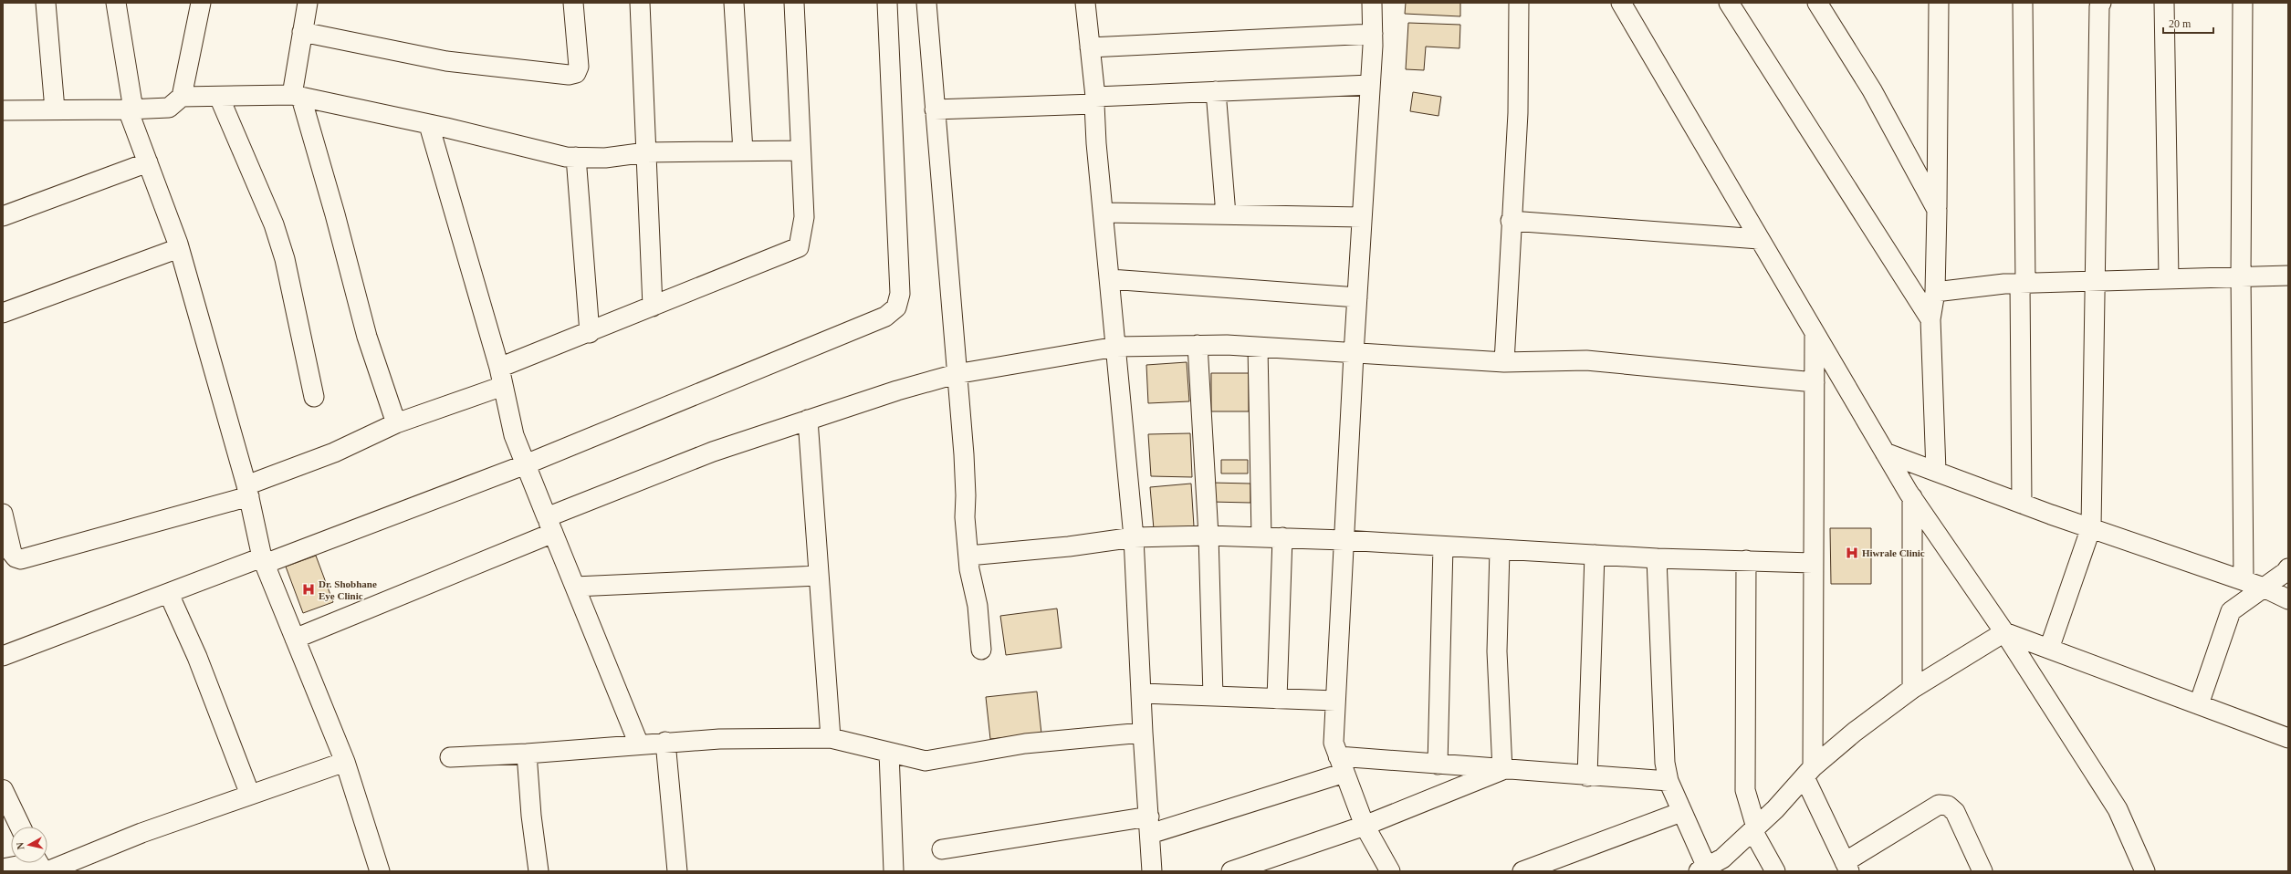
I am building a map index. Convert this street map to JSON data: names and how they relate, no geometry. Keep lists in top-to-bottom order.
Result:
{
  "places": {
    "hospital": ["Hiwrale Clinic", "Dr. Shobhane Eye Clinic"]
  },
  "scale_bar": "20 m",
  "north": "left"
}
